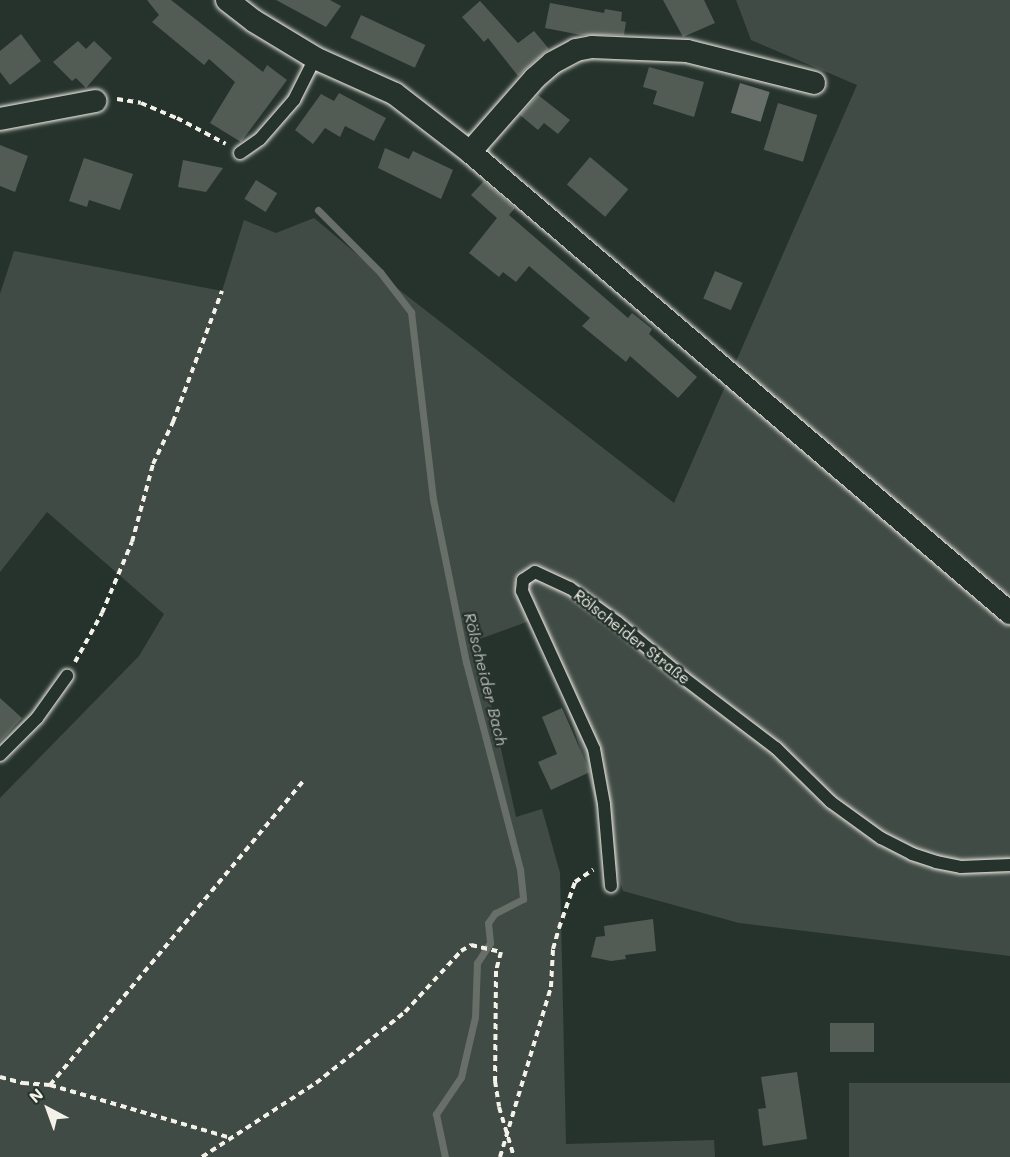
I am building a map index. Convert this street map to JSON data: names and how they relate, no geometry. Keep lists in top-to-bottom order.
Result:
{
  "streets": {
    "lane": ["Rölscheider Straße"]
  },
  "water": ["Rölscheider Bach"],
  "north": "top left"
}
